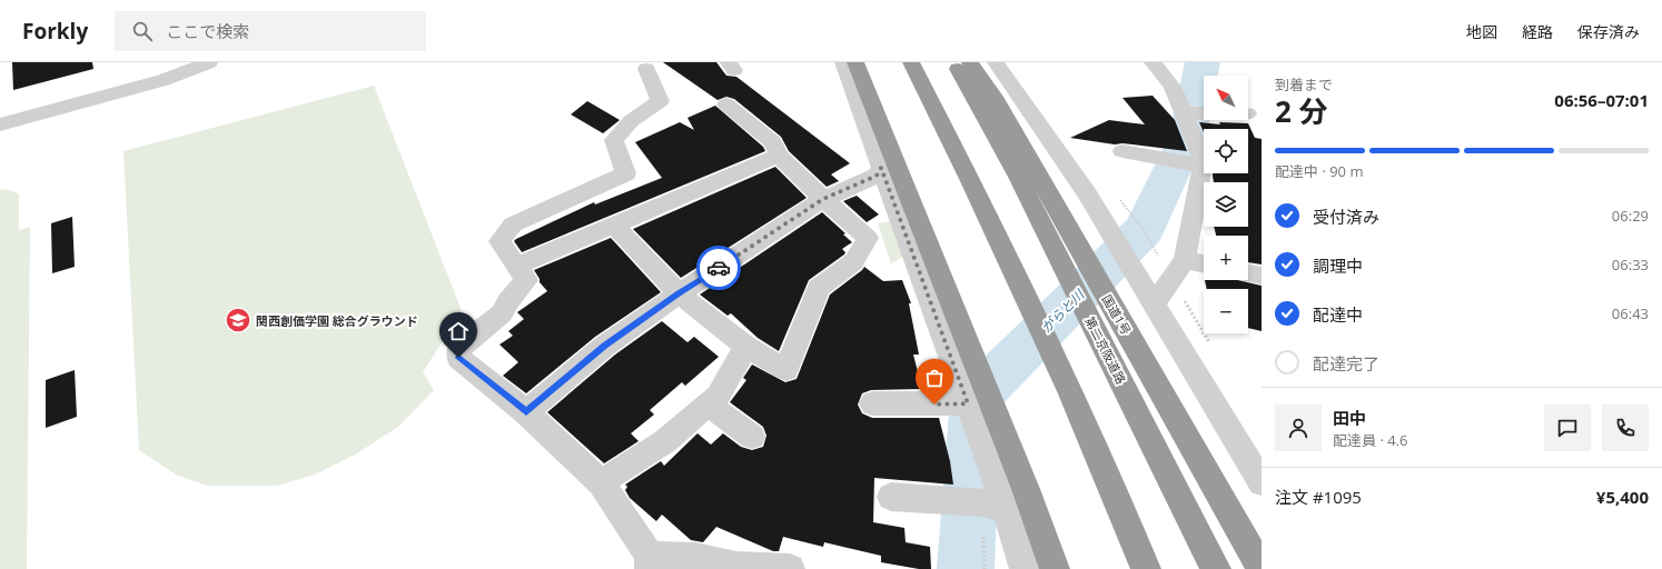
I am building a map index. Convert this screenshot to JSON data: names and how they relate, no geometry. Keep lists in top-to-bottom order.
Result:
{
  "streets": {
    "highway": ["国道1号", "第二京阪道路"]
  },
  "water": ["がらと川"],
  "places": {
    "school or university": ["関西創価学園 総合グラウンド"]
  },
  "north": "top left",
  "page": {
    "header": "Forkly",
    "search": "ここで検索",
    "nav": ["地図", "経路", "保存済み"],
    "heading": ["2 分", "到着まで", "06:56–07:01"],
    "panel": [
      "田中",
      "配達員 · 4.6",
      "注文 #1095",
      "¥5,400"
    ],
    "map_buttons": ["+", "−"],
    "bar": "配達中 · 90 m",
    "list": [
      ["受付済み", "06:29"],
      ["調理中", "06:33"],
      ["配達中", "06:43"],
      "配達完了"
    ]
  }
}
